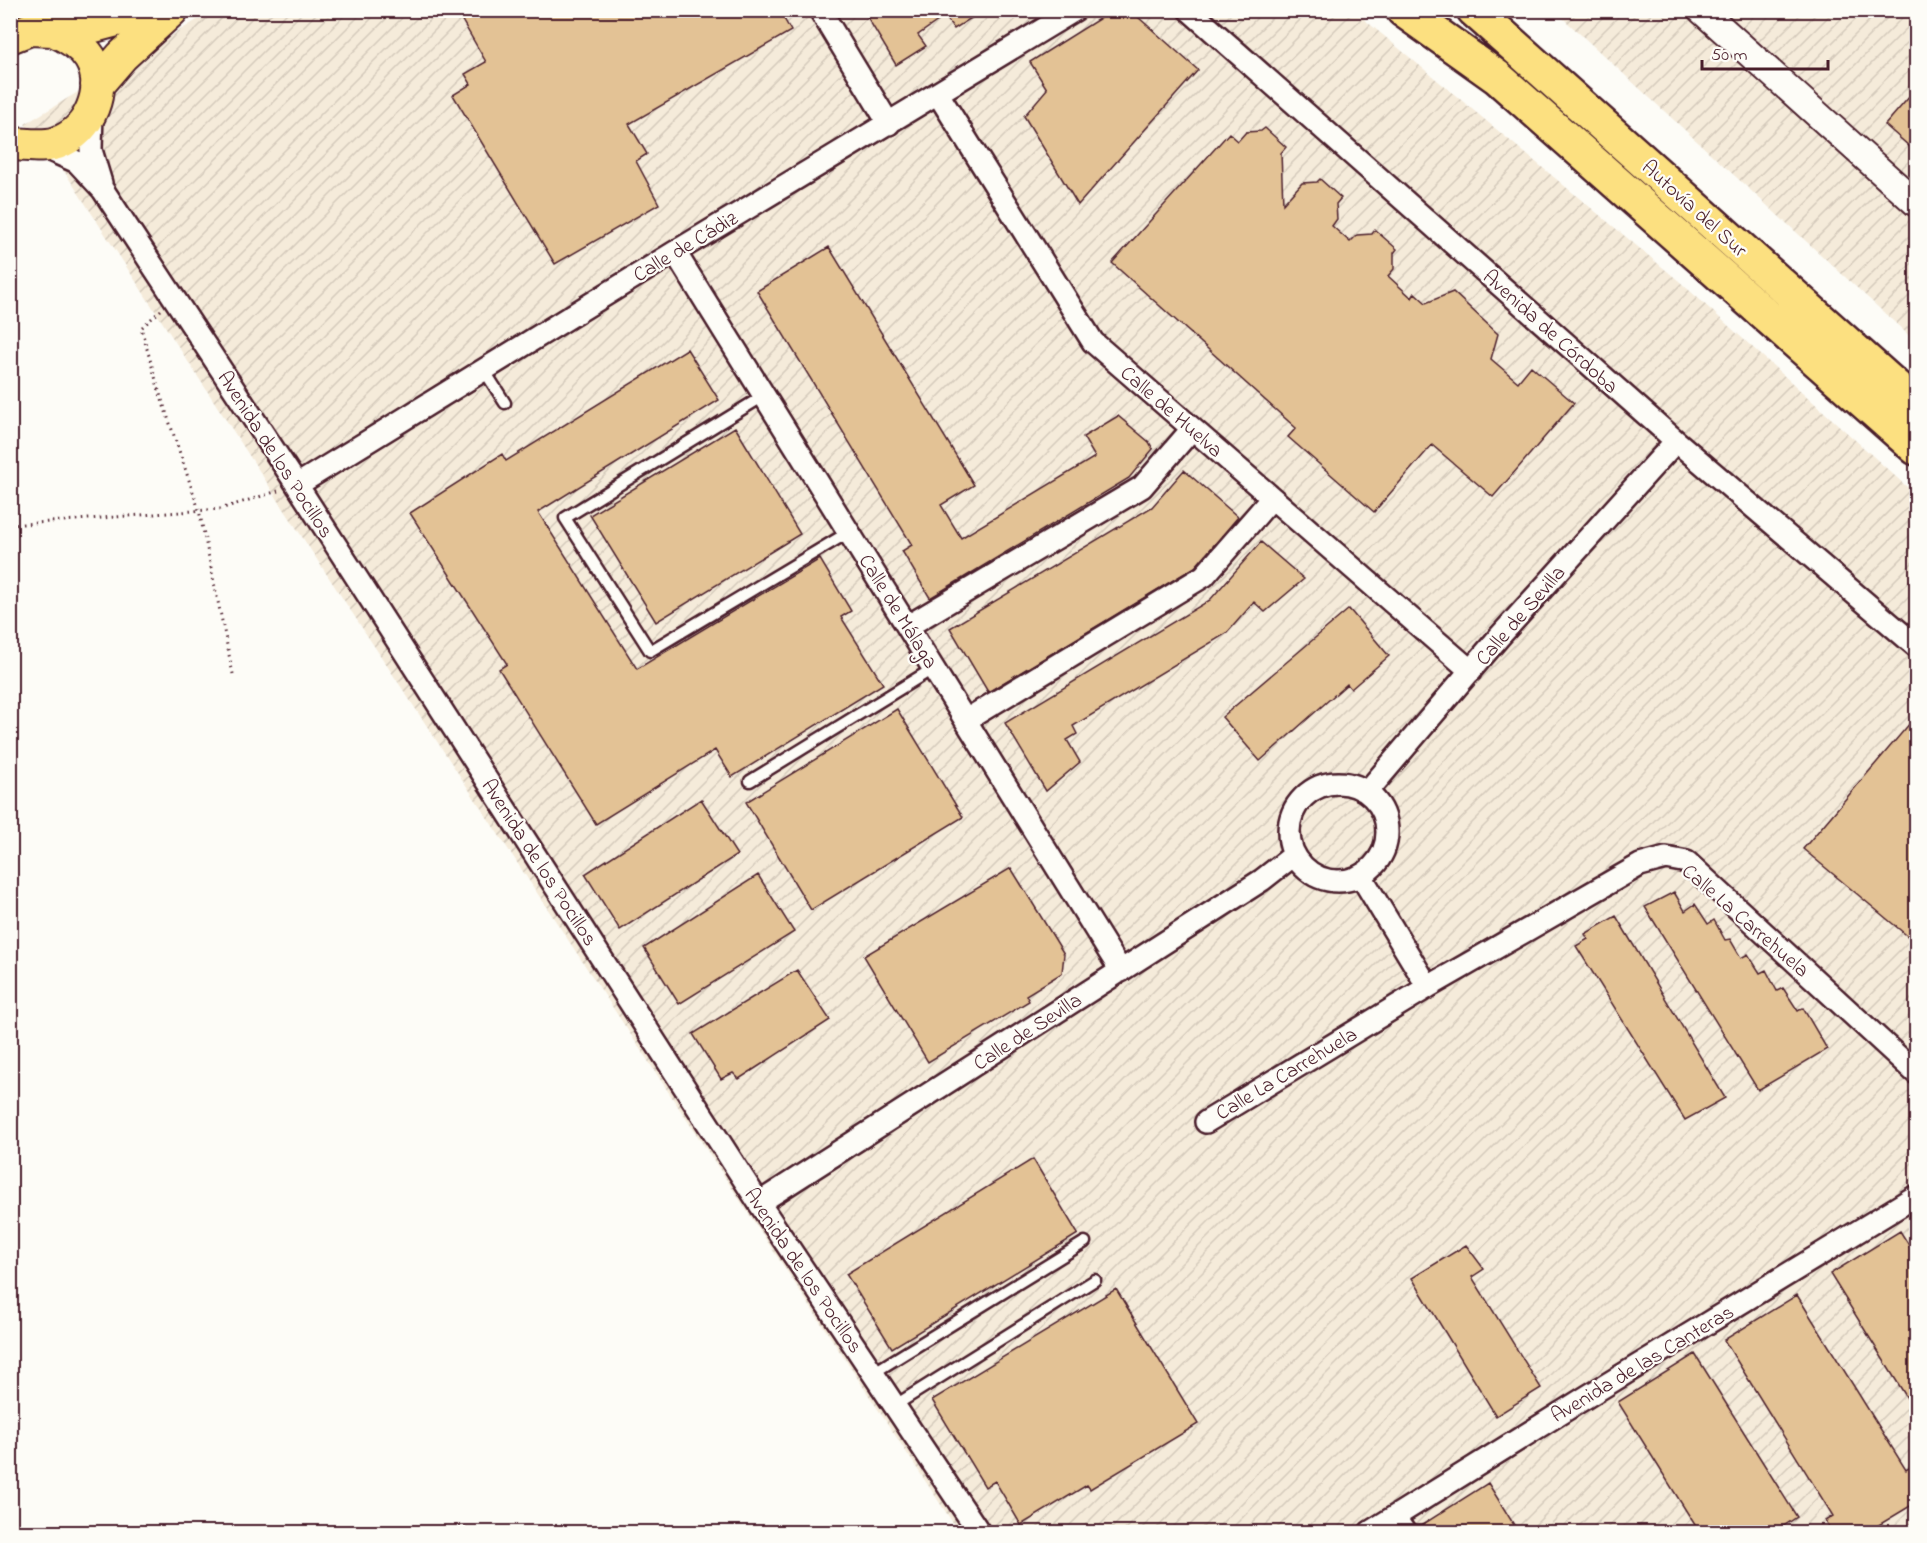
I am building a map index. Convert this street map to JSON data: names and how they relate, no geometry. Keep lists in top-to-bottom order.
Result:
{
  "streets": {
    "highway": ["Autovía del Sur"],
    "street": [
      "Calle de Cádiz",
      "Avenida de Córdoba",
      "Calle de Huelva",
      "Avenida de los Pocillos",
      "Calle de Málaga",
      "Calle de Sevilla",
      "Calle La Carrehuela",
      "Avenida de las Canteras"
    ]
  },
  "crossings": [
    ["Calle de Cádiz", "Calle de Huelva"],
    ["Calle de Cádiz", "Avenida de los Pocillos"],
    ["Calle de Cádiz", "Calle de Málaga"],
    ["Avenida de Córdoba", "Calle de Sevilla"],
    ["Calle de Huelva", "Calle de Sevilla"],
    ["Avenida de los Pocillos", "Calle de Sevilla"],
    ["Calle de Málaga", "Calle de Sevilla"]
  ],
  "scale_bar": "50 m"
}
